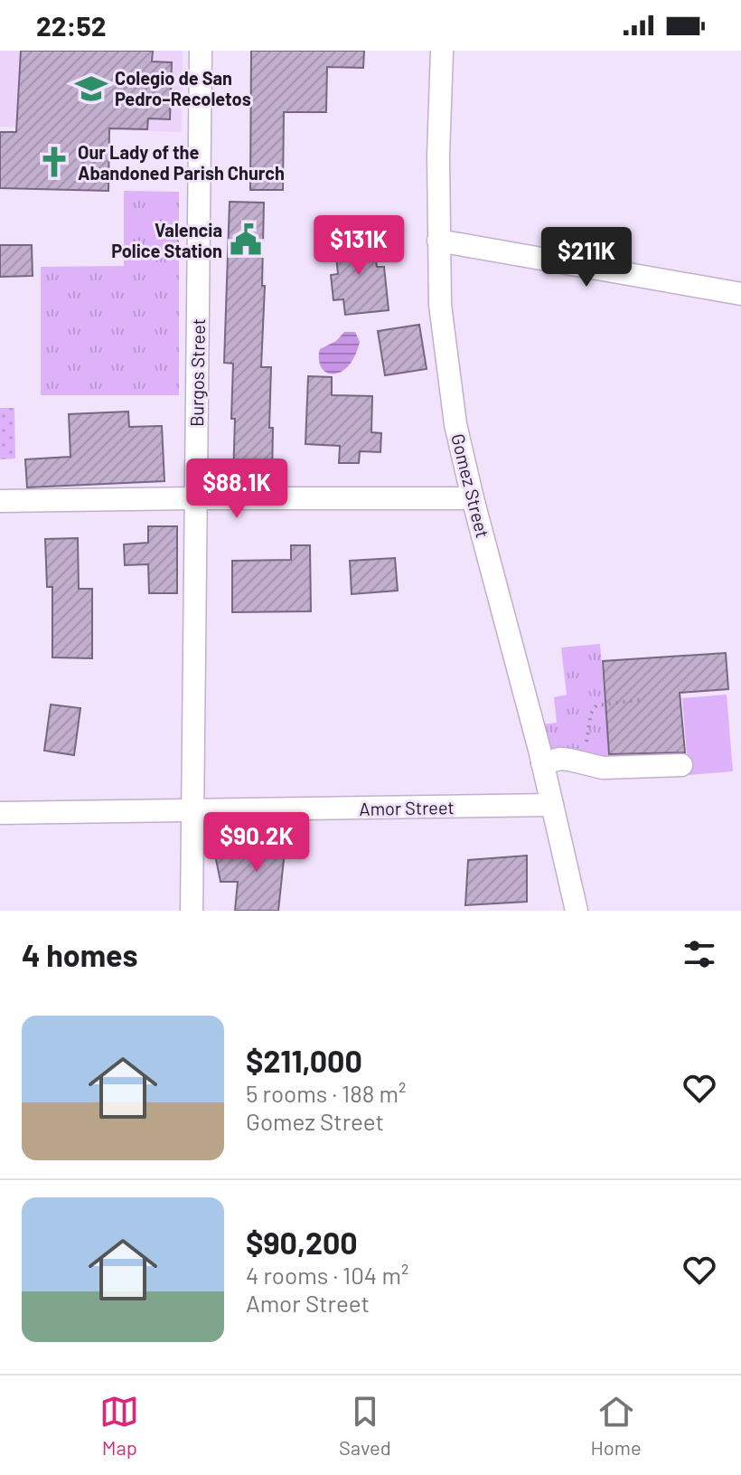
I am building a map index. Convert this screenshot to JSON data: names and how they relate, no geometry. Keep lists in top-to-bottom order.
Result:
{
  "streets": {
    "street": ["Burgos Street", "Gomez Street", "Amor Street"]
  },
  "crossings": [
    ["Burgos Street", "Amor Street"],
    ["Gomez Street", "Amor Street"]
  ],
  "places": {
    "school or university": ["Colegio de San Pedro–Recoletos"],
    "church": ["Our Lady of the Abandoned Parish Church"],
    "public building": ["Valencia Police Station"]
  },
  "page": {
    "status": "22:52",
    "price": [
      "$131K",
      "$211K",
      "$88.1K",
      "$90.2K"
    ],
    "heading": "4 homes",
    "list": [
      {
        "name": "$211,000",
        "note": "5 rooms · 188 m² · Gomez Street"
      },
      {
        "name": "$90,200",
        "note": "4 rooms · 104 m² · Amor Street"
      }
    ],
    "tabs": ["Map", "Saved", "Home"]
  }
}
